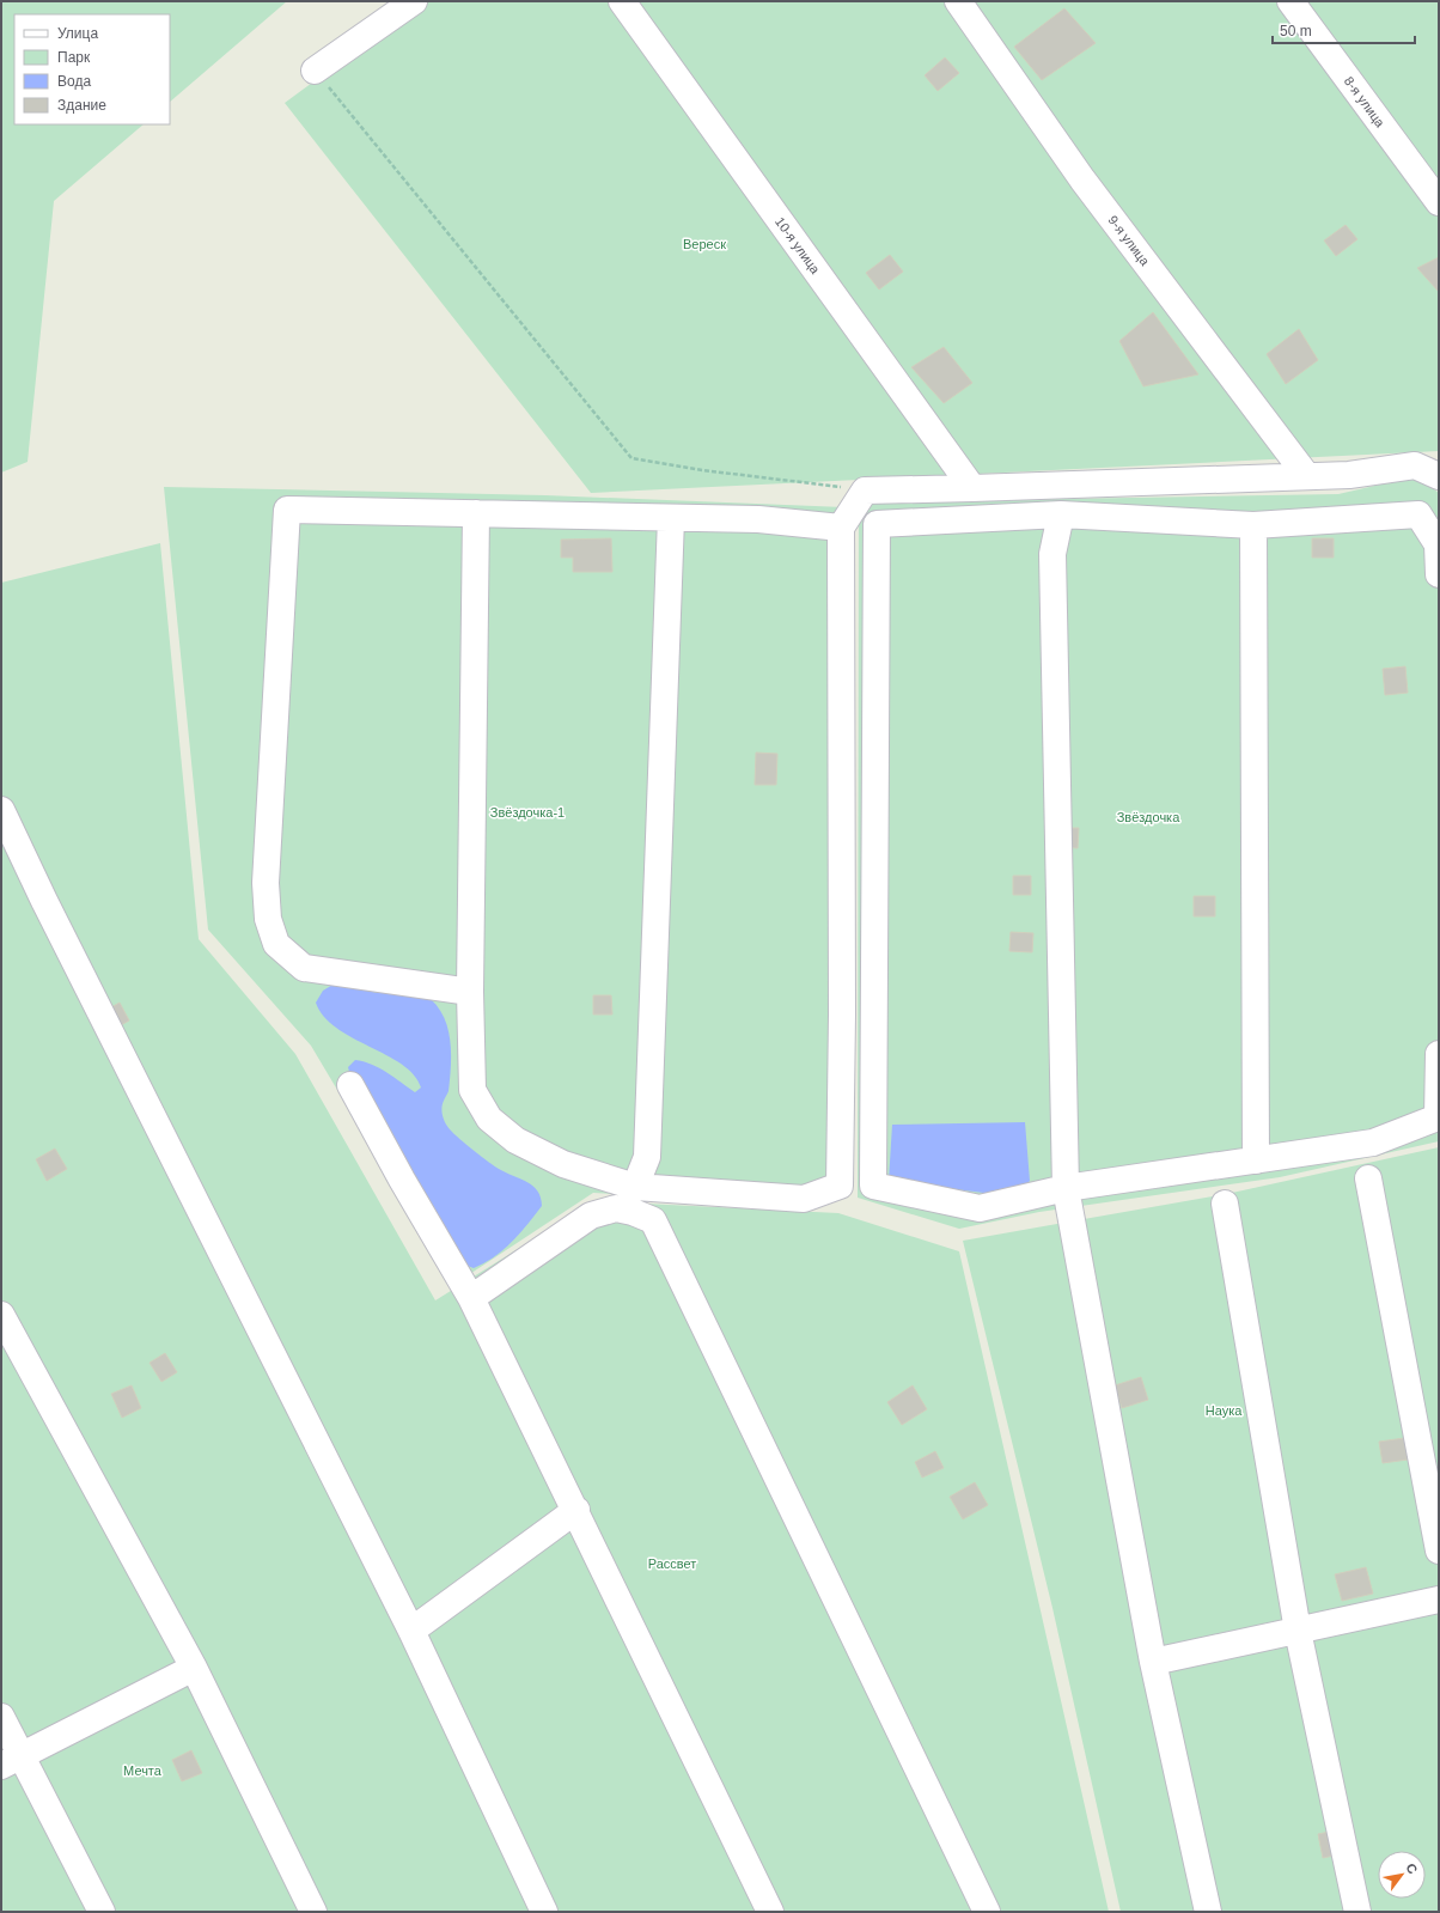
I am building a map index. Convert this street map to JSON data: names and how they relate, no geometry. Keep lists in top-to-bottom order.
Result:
{
  "streets": {
    "street": ["8-я улица", "9-я улица", "10-я улица"]
  },
  "parks": [
    "Вереск",
    "Звёздочка-1",
    "Звёздочка",
    "Наука",
    "Рассвет",
    "Мечта"
  ],
  "legend": [
    "Улица",
    "Парк",
    "Вода",
    "Здание"
  ],
  "scale_bar": "50 m",
  "north": "top right"
}
